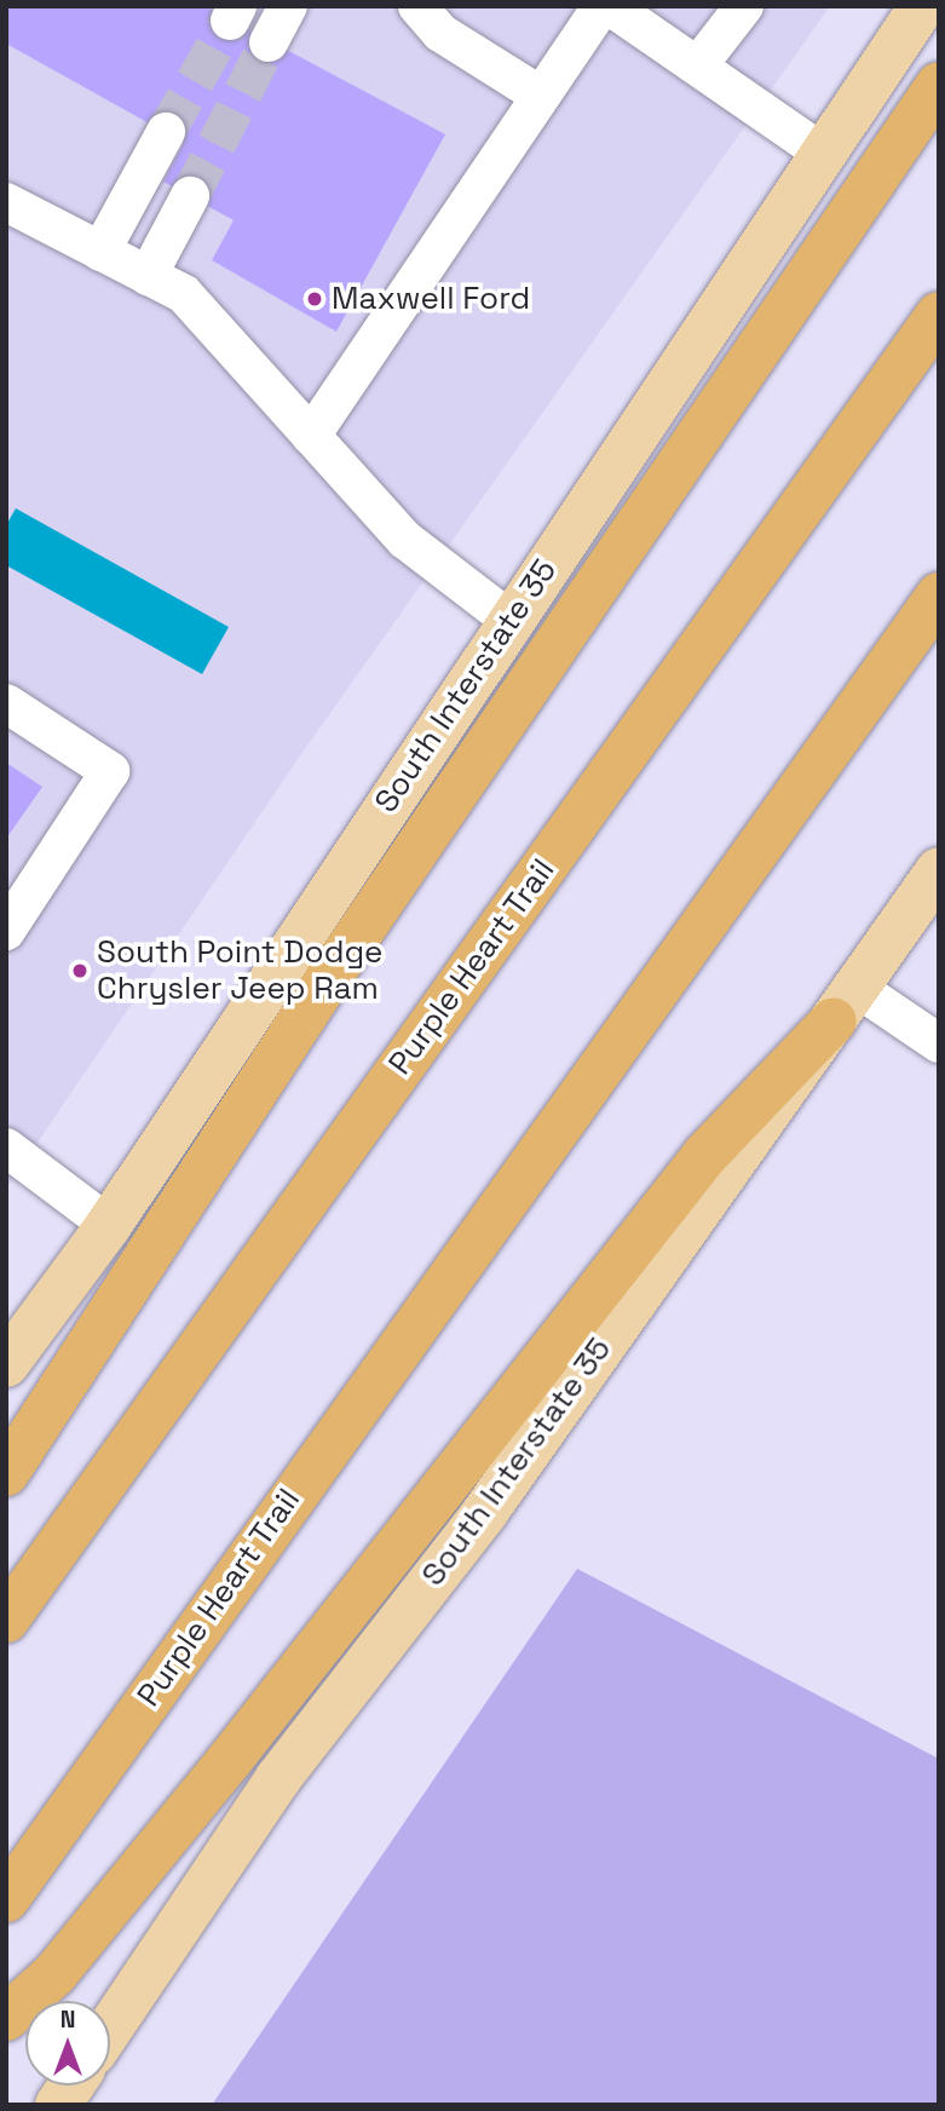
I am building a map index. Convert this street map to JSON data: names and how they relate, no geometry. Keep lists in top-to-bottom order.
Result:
{
  "streets": {
    "highway": ["Purple Heart Trail"],
    "main road": ["South Interstate 35"]
  },
  "places": ["Maxwell Ford", "South Point Dodge Chrysler Jeep Ram"],
  "north": "top"
}
